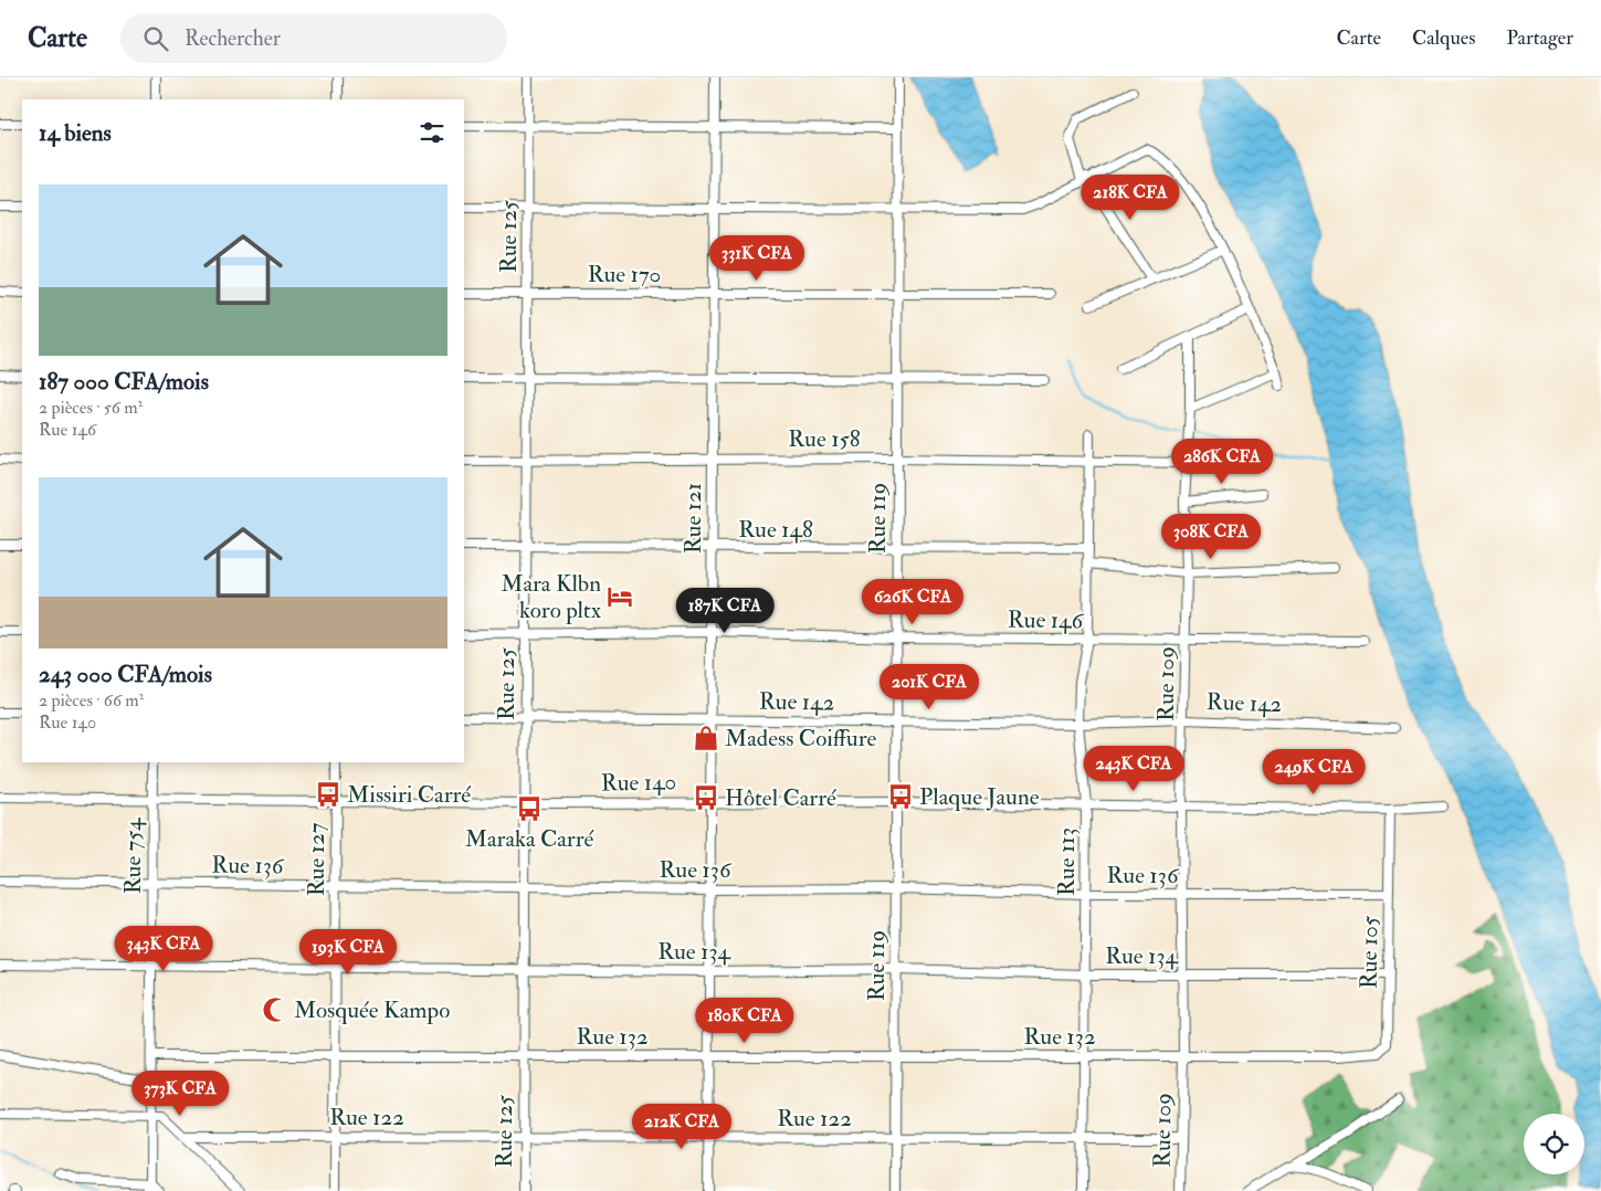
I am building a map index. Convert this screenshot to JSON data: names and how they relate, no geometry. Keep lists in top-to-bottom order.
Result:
{
  "streets": {
    "street": [
      "Rue 125",
      "Rue 170",
      "Rue 158",
      "Rue 121",
      "Rue 119",
      "Rue 148",
      "Rue 146",
      "Rue 109",
      "Rue 142",
      "Rue 140",
      "Rue 754",
      "Rue 127",
      "Rue 113",
      "Rue 136",
      "Rue 134",
      "Rue 105",
      "Rue 132",
      "Rue 122"
    ]
  },
  "crossings": [
    ["Rue 125", "Rue 170"],
    ["Rue 125", "Rue 158"],
    ["Rue 125", "Rue 148"],
    ["Rue 125", "Rue 146"],
    ["Rue 125", "Rue 142"],
    ["Rue 125", "Rue 140"],
    ["Rue 125", "Rue 136"],
    ["Rue 125", "Rue 134"],
    ["Rue 125", "Rue 132"],
    ["Rue 125", "Rue 122"],
    ["Rue 170", "Rue 121"],
    ["Rue 170", "Rue 119"],
    ["Rue 158", "Rue 121"],
    ["Rue 158", "Rue 119"],
    ["Rue 158", "Rue 109"],
    ["Rue 158", "Rue 113"],
    ["Rue 121", "Rue 148"],
    ["Rue 121", "Rue 146"],
    ["Rue 121", "Rue 142"],
    ["Rue 121", "Rue 140"],
    ["Rue 121", "Rue 136"],
    ["Rue 121", "Rue 134"],
    ["Rue 121", "Rue 132"],
    ["Rue 121", "Rue 122"],
    ["Rue 119", "Rue 148"],
    ["Rue 119", "Rue 146"],
    ["Rue 119", "Rue 142"],
    ["Rue 119", "Rue 140"],
    ["Rue 119", "Rue 136"],
    ["Rue 119", "Rue 134"],
    ["Rue 119", "Rue 132"],
    ["Rue 119", "Rue 122"],
    ["Rue 148", "Rue 113"],
    ["Rue 146", "Rue 109"],
    ["Rue 146", "Rue 113"],
    ["Rue 109", "Rue 142"],
    ["Rue 109", "Rue 140"],
    ["Rue 109", "Rue 136"],
    ["Rue 109", "Rue 134"],
    ["Rue 109", "Rue 132"],
    ["Rue 109", "Rue 122"],
    ["Rue 142", "Rue 113"],
    ["Rue 140", "Rue 754"],
    ["Rue 140", "Rue 127"],
    ["Rue 140", "Rue 113"],
    ["Rue 140", "Rue 105"],
    ["Rue 754", "Rue 136"],
    ["Rue 754", "Rue 134"],
    ["Rue 754", "Rue 132"],
    ["Rue 127", "Rue 136"],
    ["Rue 127", "Rue 134"],
    ["Rue 127", "Rue 132"],
    ["Rue 127", "Rue 122"],
    ["Rue 113", "Rue 136"],
    ["Rue 113", "Rue 134"],
    ["Rue 113", "Rue 132"],
    ["Rue 113", "Rue 122"],
    ["Rue 136", "Rue 105"],
    ["Rue 134", "Rue 105"],
    ["Rue 105", "Rue 132"]
  ],
  "places": {
    "hotel": ["Mara Klbn koro pltx"],
    "shop": ["Madess Coiffure"],
    "bus stop": [
      "Missiri Carré",
      "Plaque Jaune",
      "Hôtel Carré",
      "Maraka Carré"
    ],
    "mosque": ["Mosquée Kampo"]
  },
  "page": {
    "header": "Carte",
    "search": "Rechercher",
    "nav": ["Carte", "Calques", "Partager"],
    "heading": "14 biens",
    "list": [
      {
        "name": "187 000 CFA/mois",
        "note": "2 pièces · 56 m² · Rue 146"
      },
      {
        "name": "243 000 CFA/mois",
        "note": "2 pièces · 66 m² · Rue 140"
      }
    ],
    "price": [
      "218K CFA",
      "331K CFA",
      "286K CFA",
      "308K CFA",
      "626K CFA",
      "187K CFA",
      "201K CFA",
      "243K CFA",
      "249K CFA",
      "343K CFA",
      "193K CFA",
      "180K CFA",
      "373K CFA",
      "212K CFA"
    ]
  }
}
